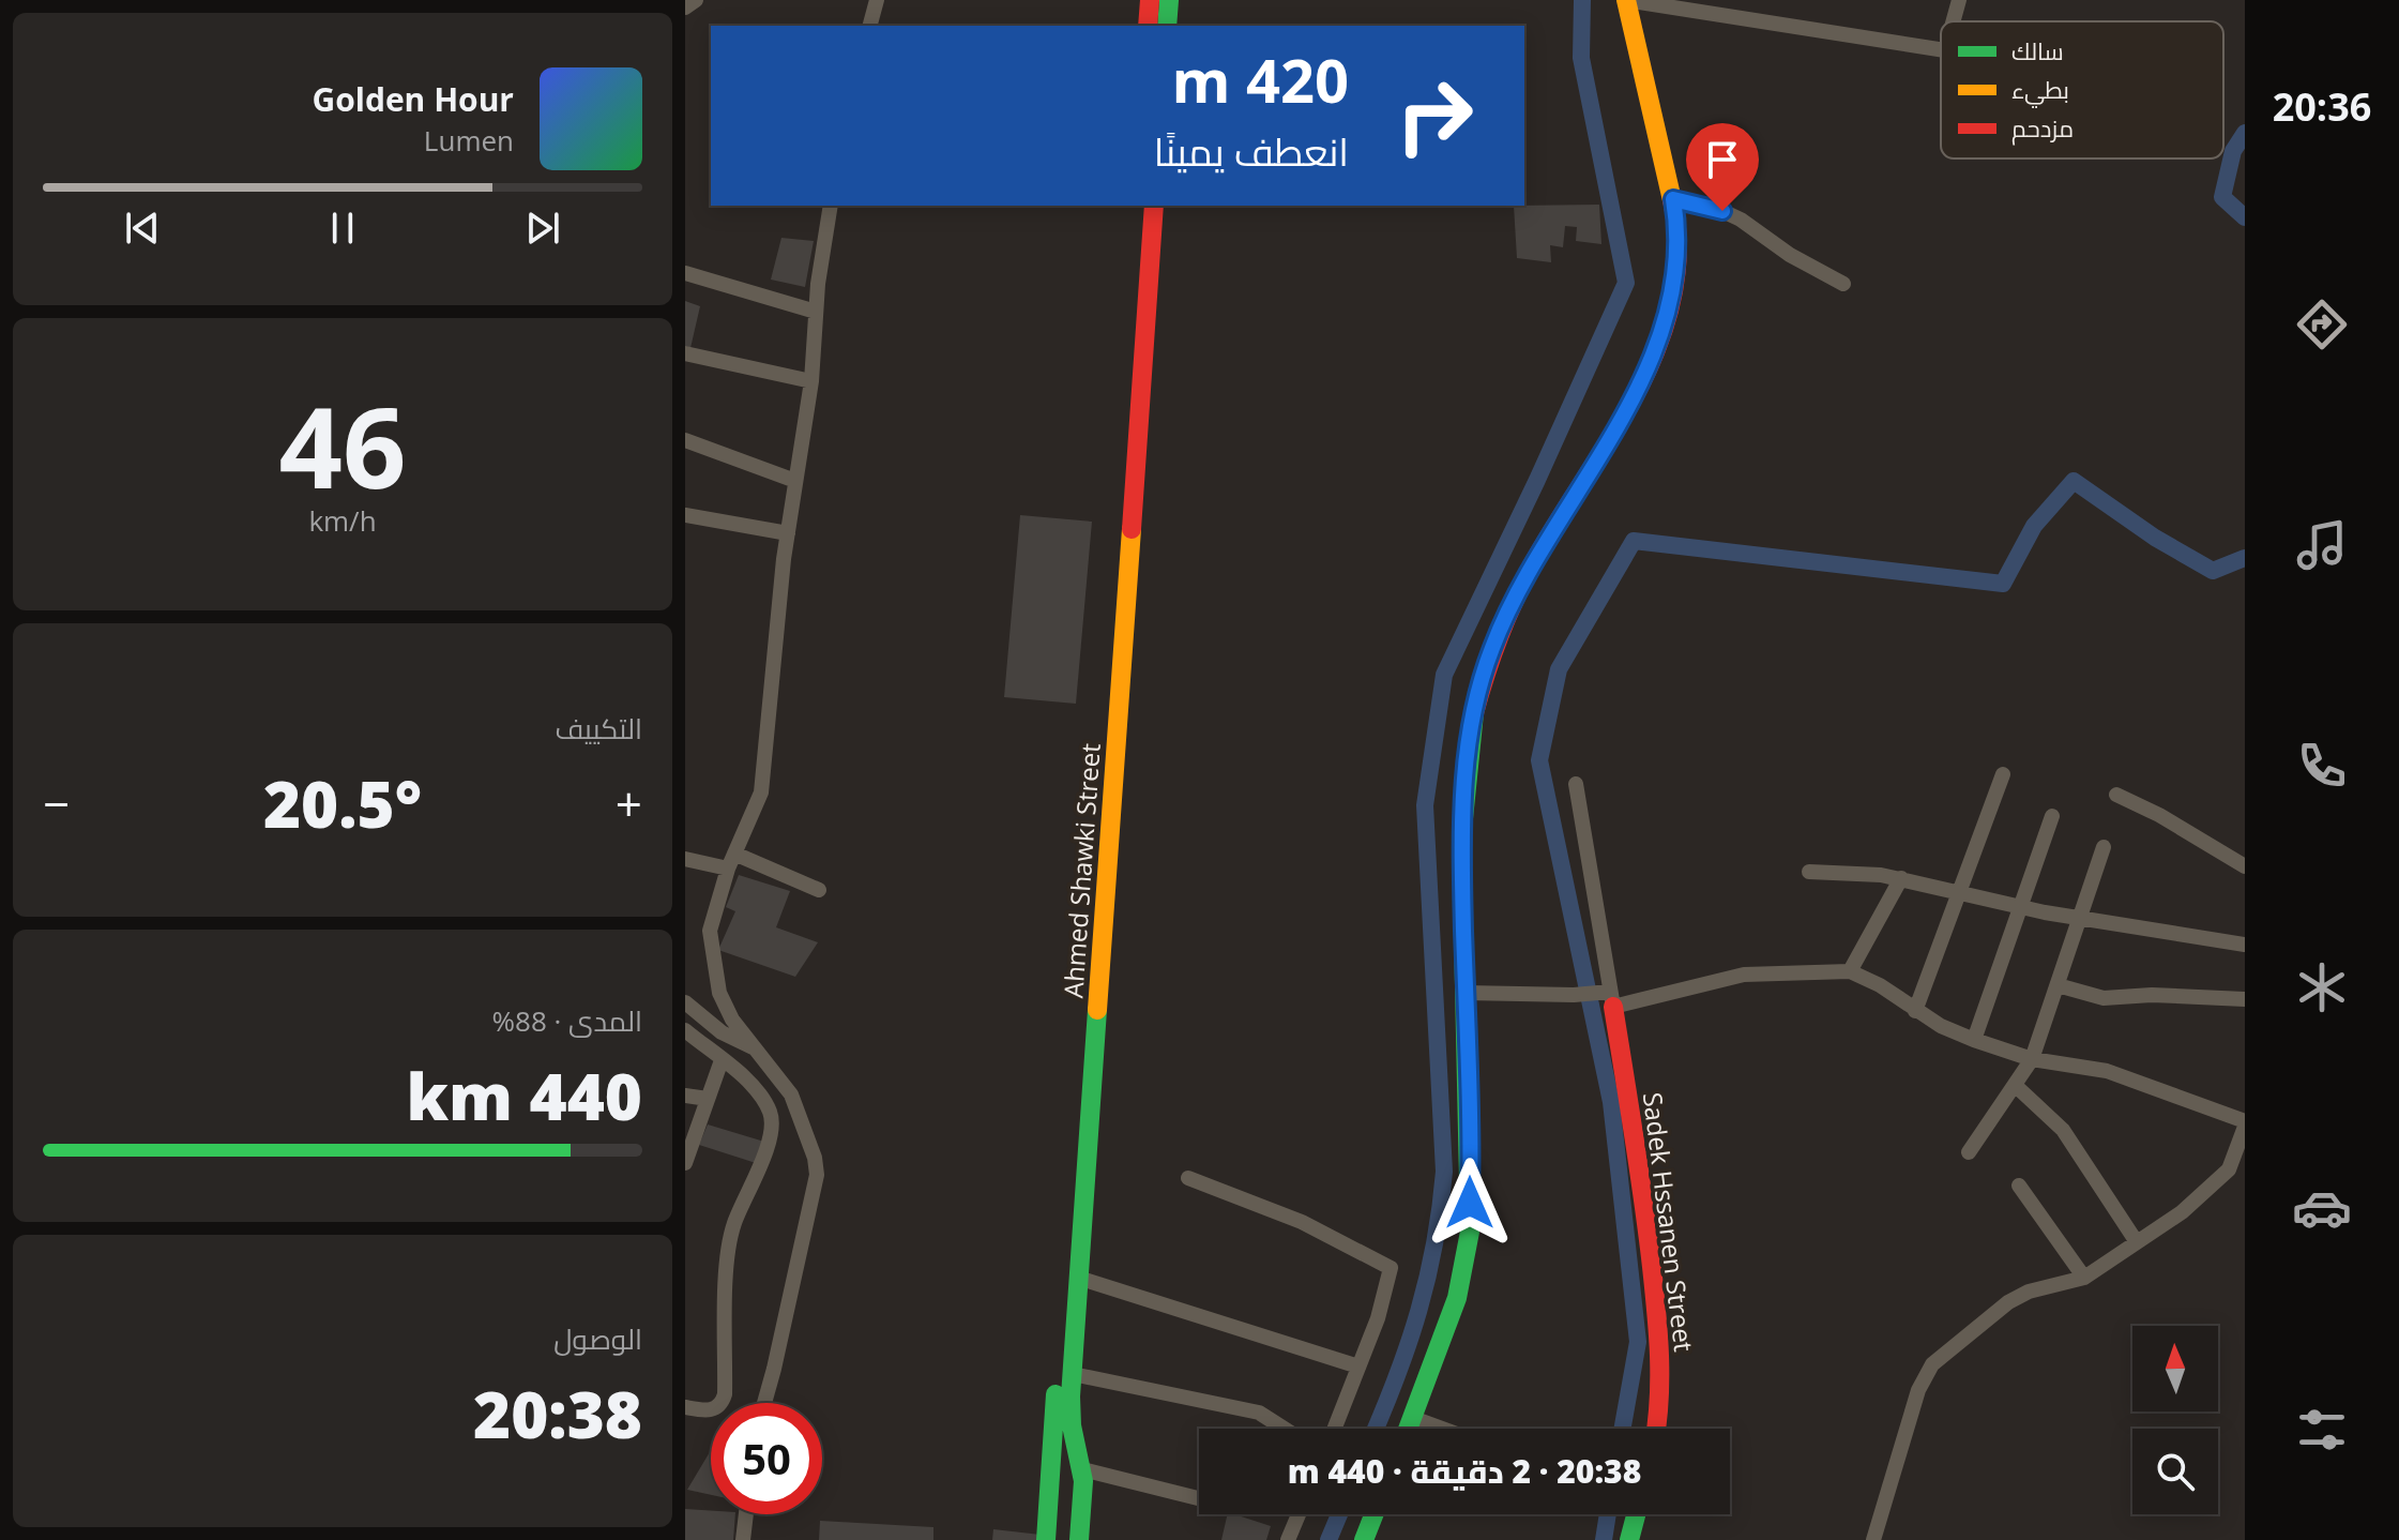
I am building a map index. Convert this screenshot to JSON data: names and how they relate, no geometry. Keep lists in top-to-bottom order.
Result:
{
  "streets": {
    "main road": ["Ahmed Shawki Street", "Sadek Hssanen Street"]
  },
  "legend": ["سالك", "بطيء", "مزدحم"],
  "north": "top",
  "page": {
    "tabs": "20:36",
    "turn": ["420 m", "انعطف يمينًا"],
    "song": ["Golden Hour", "Lumen"],
    "tile": [
      ["46", "km/h"],
      "التكييف",
      ["المدى · 88%", "440 km"],
      ["الوصول", "20:38"]
    ],
    "heat": ["−", "20.5°", "+"],
    "limit": "50",
    "trip": "20:38 · 2 دقيقة · 440 m"
  }
}
